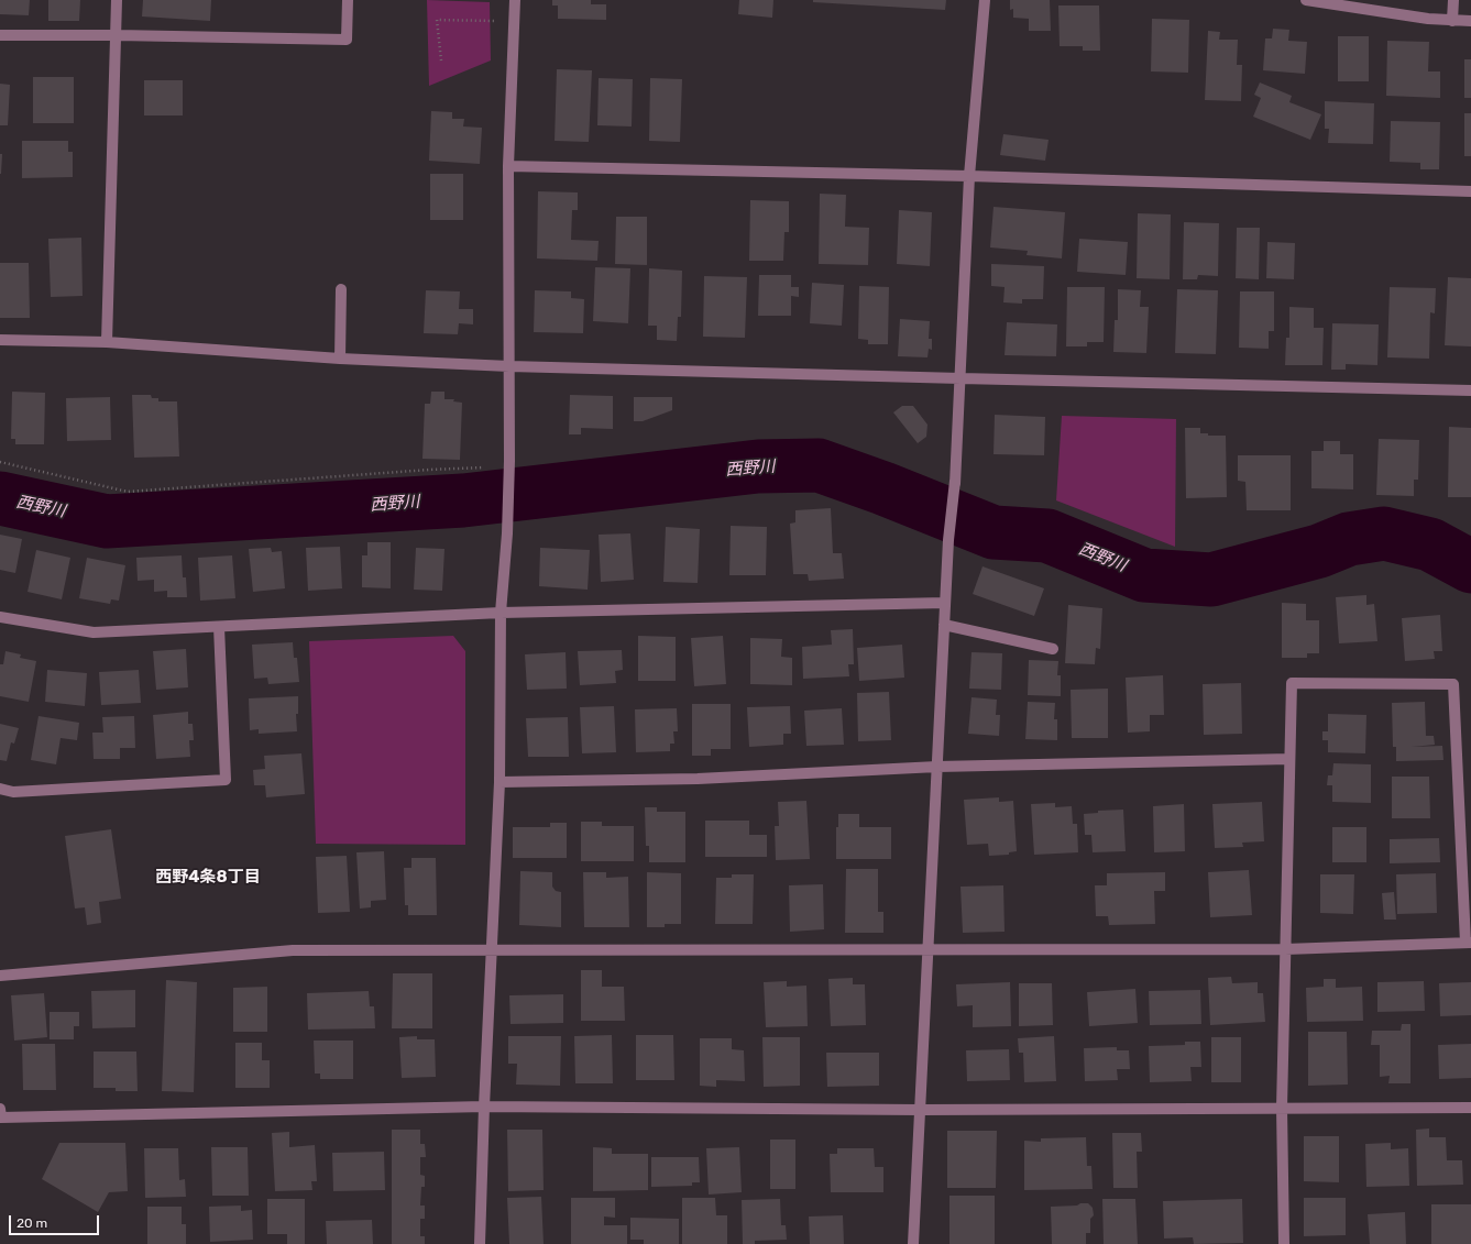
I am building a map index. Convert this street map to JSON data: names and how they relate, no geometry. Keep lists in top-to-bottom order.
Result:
{
  "districts": ["西野4条8丁目"],
  "water": ["西野川"],
  "scale_bar": "20 m"
}
